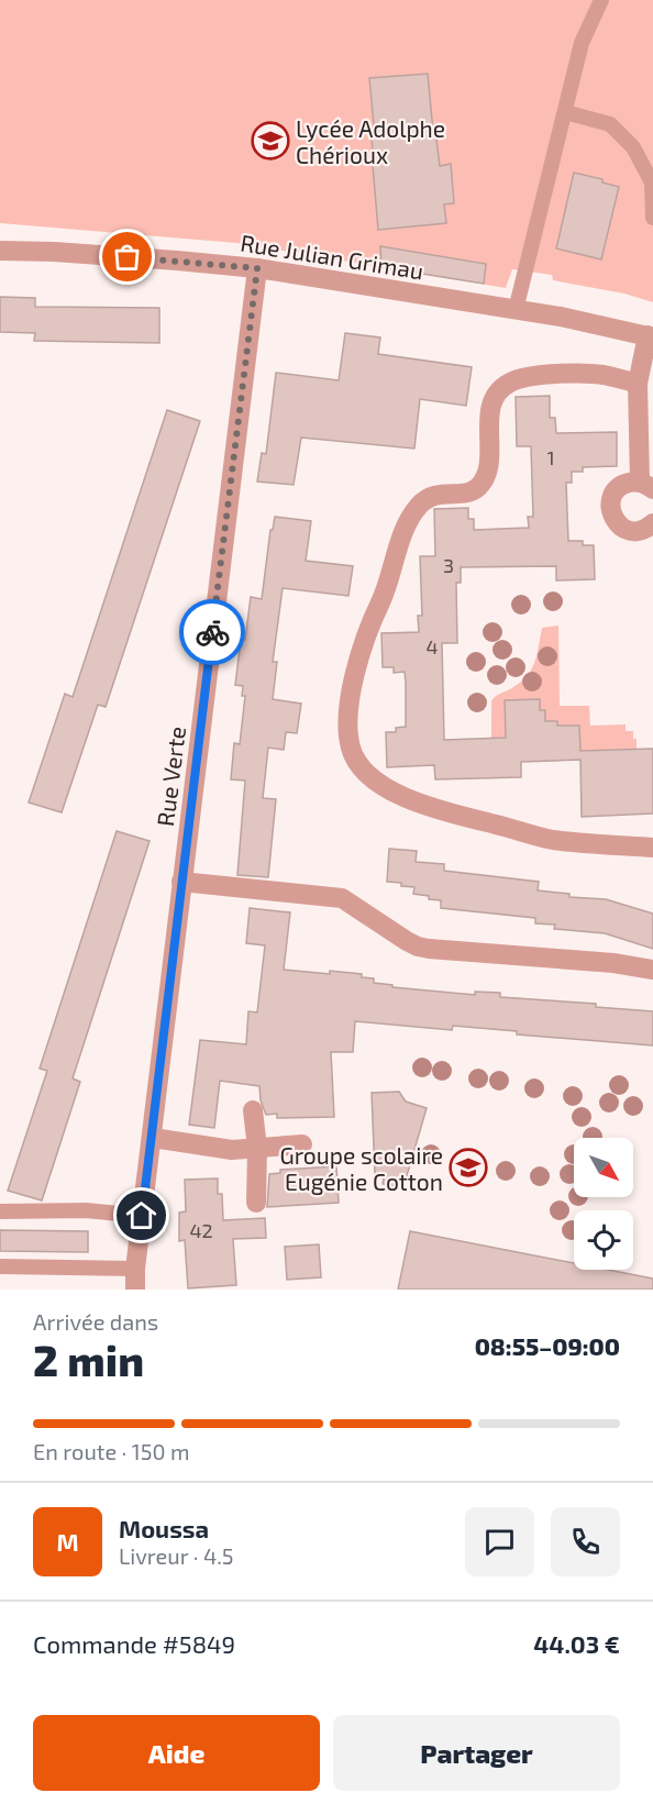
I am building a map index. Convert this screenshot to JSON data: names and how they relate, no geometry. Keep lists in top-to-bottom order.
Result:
{
  "streets": {
    "street": ["Rue Julian Grimau", "Rue Verte"]
  },
  "crossings": [
    ["Rue Julian Grimau", "Rue Verte"]
  ],
  "places": {
    "school or university": ["Lycée Adolphe Chérioux", "Groupe scolaire Eugénie Cotton"]
  },
  "house_numbers": [
    "1",
    "3",
    "4",
    "42"
  ],
  "north": "bottom right",
  "page": {
    "heading": ["2 min", "Arrivée dans", "08:55–09:00"],
    "panel": [
      "Moussa",
      "Livreur · 4.5",
      "Commande #5849",
      "44.03 €"
    ],
    "bar": "En route · 150 m",
    "round": "M",
    "buttons": ["Aide", "Partager"]
  }
}
